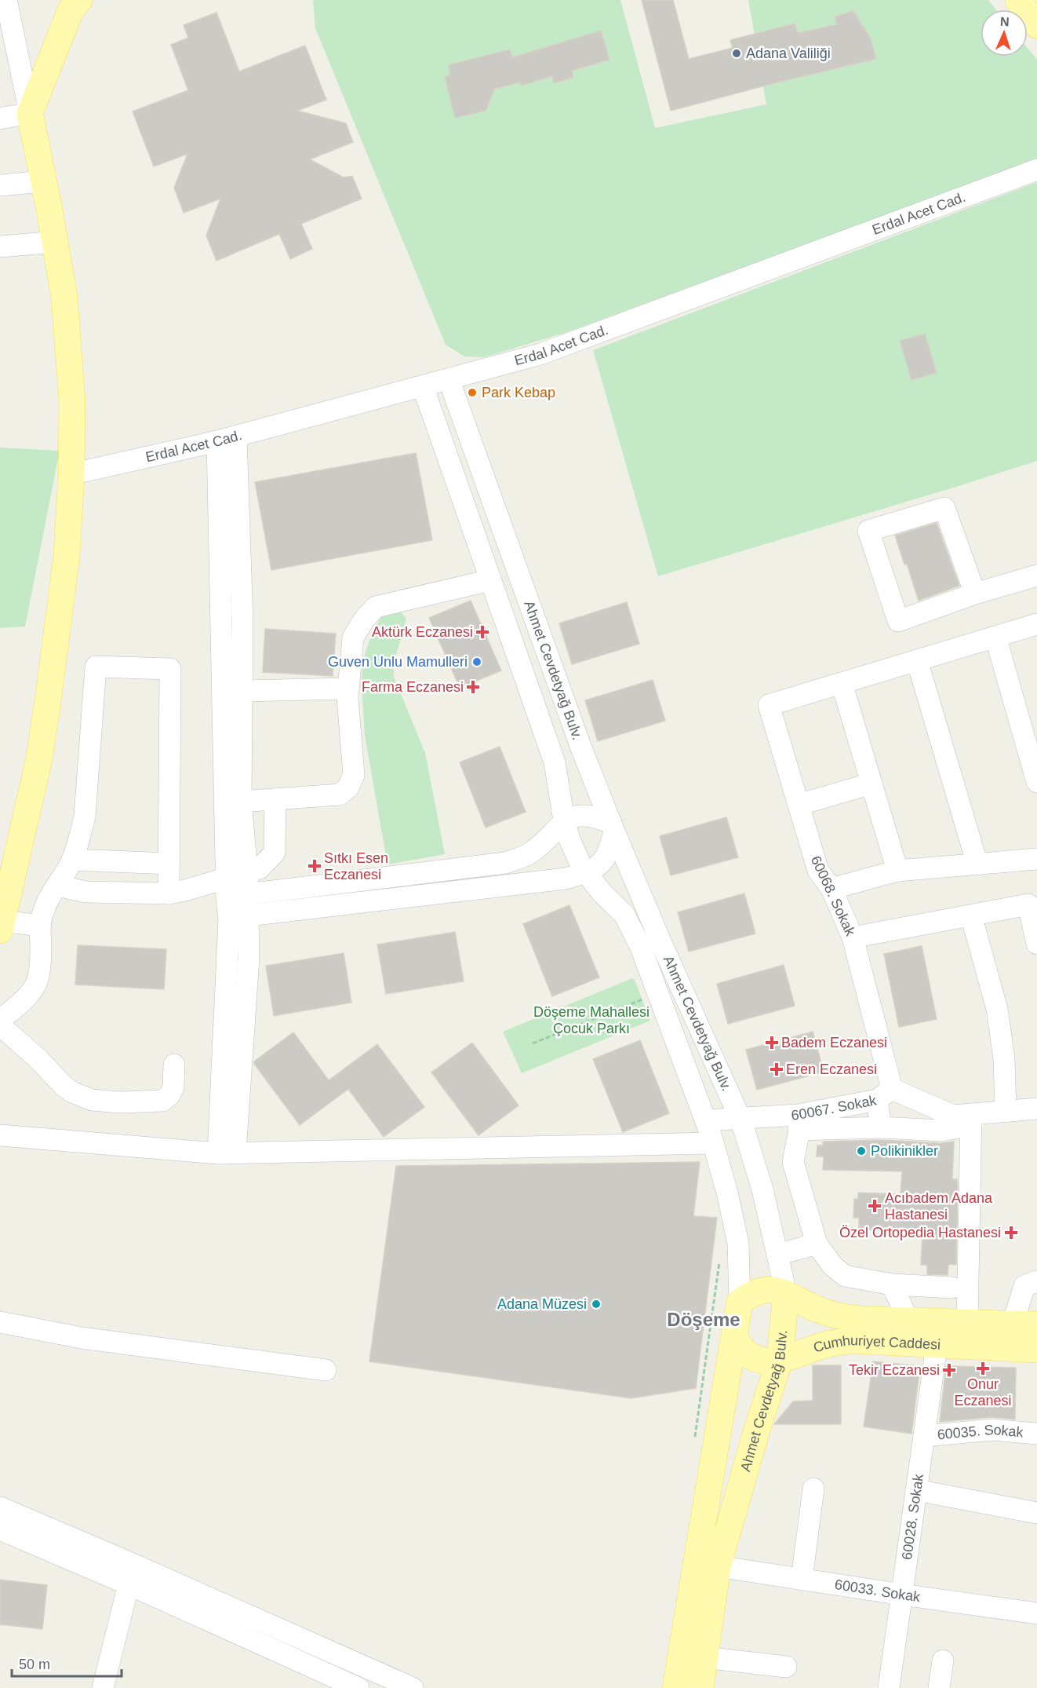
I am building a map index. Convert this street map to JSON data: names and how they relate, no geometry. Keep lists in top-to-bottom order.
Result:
{
  "streets": {
    "main road": ["Ahmet Cevdetyağ Bulv.", "Cumhuriyet Caddesi"],
    "street": [
      "Erdal Acet Cad.",
      "60068. Sokak",
      "60067. Sokak",
      "60035. Sokak",
      "60028. Sokak",
      "60033. Sokak"
    ]
  },
  "crossings": [
    ["Erdal Acet Cad.", "Ahmet Cevdetyağ Bulv."],
    ["Ahmet Cevdetyağ Bulv.", "60067. Sokak"],
    ["Ahmet Cevdetyağ Bulv.", "Cumhuriyet Caddesi"],
    ["Ahmet Cevdetyağ Bulv.", "60033. Sokak"],
    ["60068. Sokak", "60067. Sokak"],
    ["Cumhuriyet Caddesi", "60028. Sokak"],
    ["60035. Sokak", "60028. Sokak"],
    ["60028. Sokak", "60033. Sokak"]
  ],
  "districts": ["Döşeme"],
  "parks": ["Döşeme Mahallesi Çocuk Parkı"],
  "places": {
    "other": [
      "Adana Valiliği",
      "Park Kebap",
      "Guven Unlu Mamulleri",
      "Polikinikler",
      "Adana Müzesi"
    ],
    "health": [
      "Aktürk Eczanesi",
      "Farma Eczanesi",
      "Sıtkı Esen Eczanesi",
      "Badem Eczanesi",
      "Eren Eczanesi",
      "Acıbadem Adana Hastanesi",
      "Özel Ortopedia Hastanesi",
      "Onur Eczanesi",
      "Tekir Eczanesi"
    ]
  },
  "scale_bar": "50 m",
  "north": "top"
}
